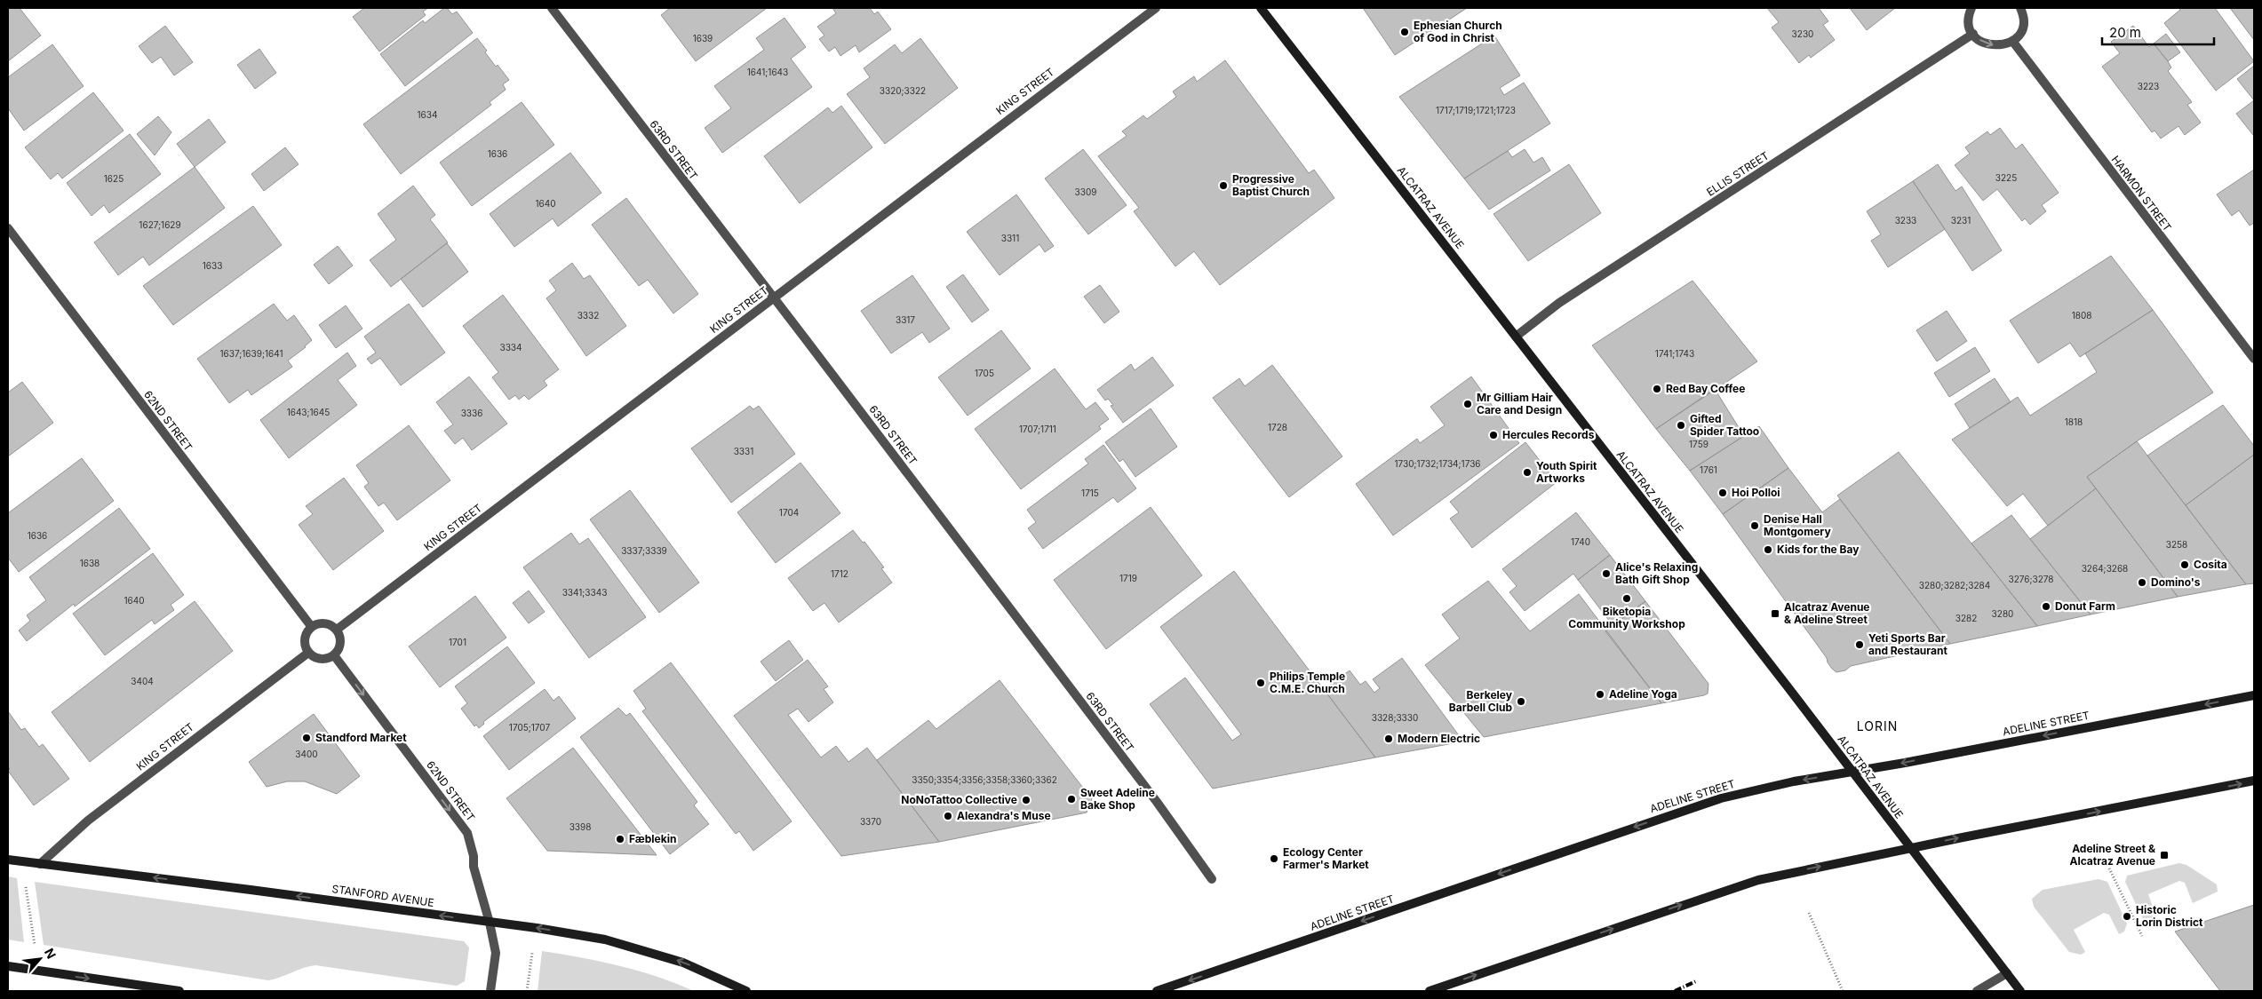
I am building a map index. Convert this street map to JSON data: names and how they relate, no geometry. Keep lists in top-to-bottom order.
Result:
{
  "streets": {
    "main road": ["ALCATRAZ AVENUE", "ADELINE STREET", "STANFORD AVENUE"],
    "street": [
      "KING STREET",
      "63RD STREET",
      "ELLIS STREET",
      "HARMON STREET",
      "62ND STREET"
    ]
  },
  "crossings": [
    ["KING STREET", "63RD STREET"],
    ["KING STREET", "62ND STREET"],
    ["KING STREET", "STANFORD AVENUE"],
    ["ELLIS STREET", "ALCATRAZ AVENUE"],
    ["ALCATRAZ AVENUE", "ADELINE STREET"],
    ["62ND STREET", "STANFORD AVENUE"]
  ],
  "one_way": ["ADELINE STREET", "STANFORD AVENUE"],
  "districts": ["LORIN"],
  "places": {
    "other": [
      "Ephesian Church of God in Christ",
      "Progressive Baptist Church",
      "Red Bay Coffee",
      "Mr Gilliam Hair Care and Design",
      "Gifted Spider Tattoo",
      "Hercules Records",
      "Youth Spirit Artworks",
      "Hoi Polloi",
      "Denise Hall Montgomery",
      "Kids for the Bay",
      "Cosita",
      "Alice's Relaxing Bath Gift Shop",
      "Domino's",
      "Biketopia Community Workshop",
      "Donut Farm",
      "Yeti Sports Bar and Restaurant",
      "Philips Temple C.M.E. Church",
      "Adeline Yoga",
      "Berkeley Barbell Club",
      "Standford Market",
      "Modern Electric",
      "Sweet Adeline Bake Shop",
      "NoNoTattoo Collective",
      "Alexandra's Muse",
      "Fæblekin",
      "Ecology Center Farmer's Market",
      "Historic Lorin District"
    ],
    "transit": ["Alcatraz Avenue & Adeline Street", "Adeline Street & Alcatraz Avenue"]
  },
  "house_numbers": [
    "3230",
    "1639",
    "1641;1643",
    "3223",
    "3320;3322",
    "1717;1719;1721;1723",
    "1634",
    "1636",
    "3225",
    "1625",
    "3309",
    "1640",
    "3233",
    "3231",
    "1627;1629",
    "3311",
    "1633",
    "3332",
    "1808",
    "3317",
    "3334",
    "1637;1639;1641",
    "1741;1743",
    "1705",
    "1643;1645",
    "3336",
    "1818",
    "1728",
    "1707;1711",
    "1759",
    "3331",
    "1730;1732;1734;1736",
    "1761",
    "1715",
    "1704",
    "1636",
    "1740",
    "3258",
    "3337;3339",
    "1638",
    "3264;3268",
    "1712",
    "1719",
    "3276;3278",
    "3280;3282;3284",
    "3341;3343",
    "1640",
    "3280",
    "3282",
    "1701",
    "3404",
    "3328;3330",
    "1705;1707",
    "3400",
    "3350;3354;3356;3358;3360;3362",
    "3370",
    "3398"
  ],
  "scale_bar": "20 m",
  "north": "top right"
}
